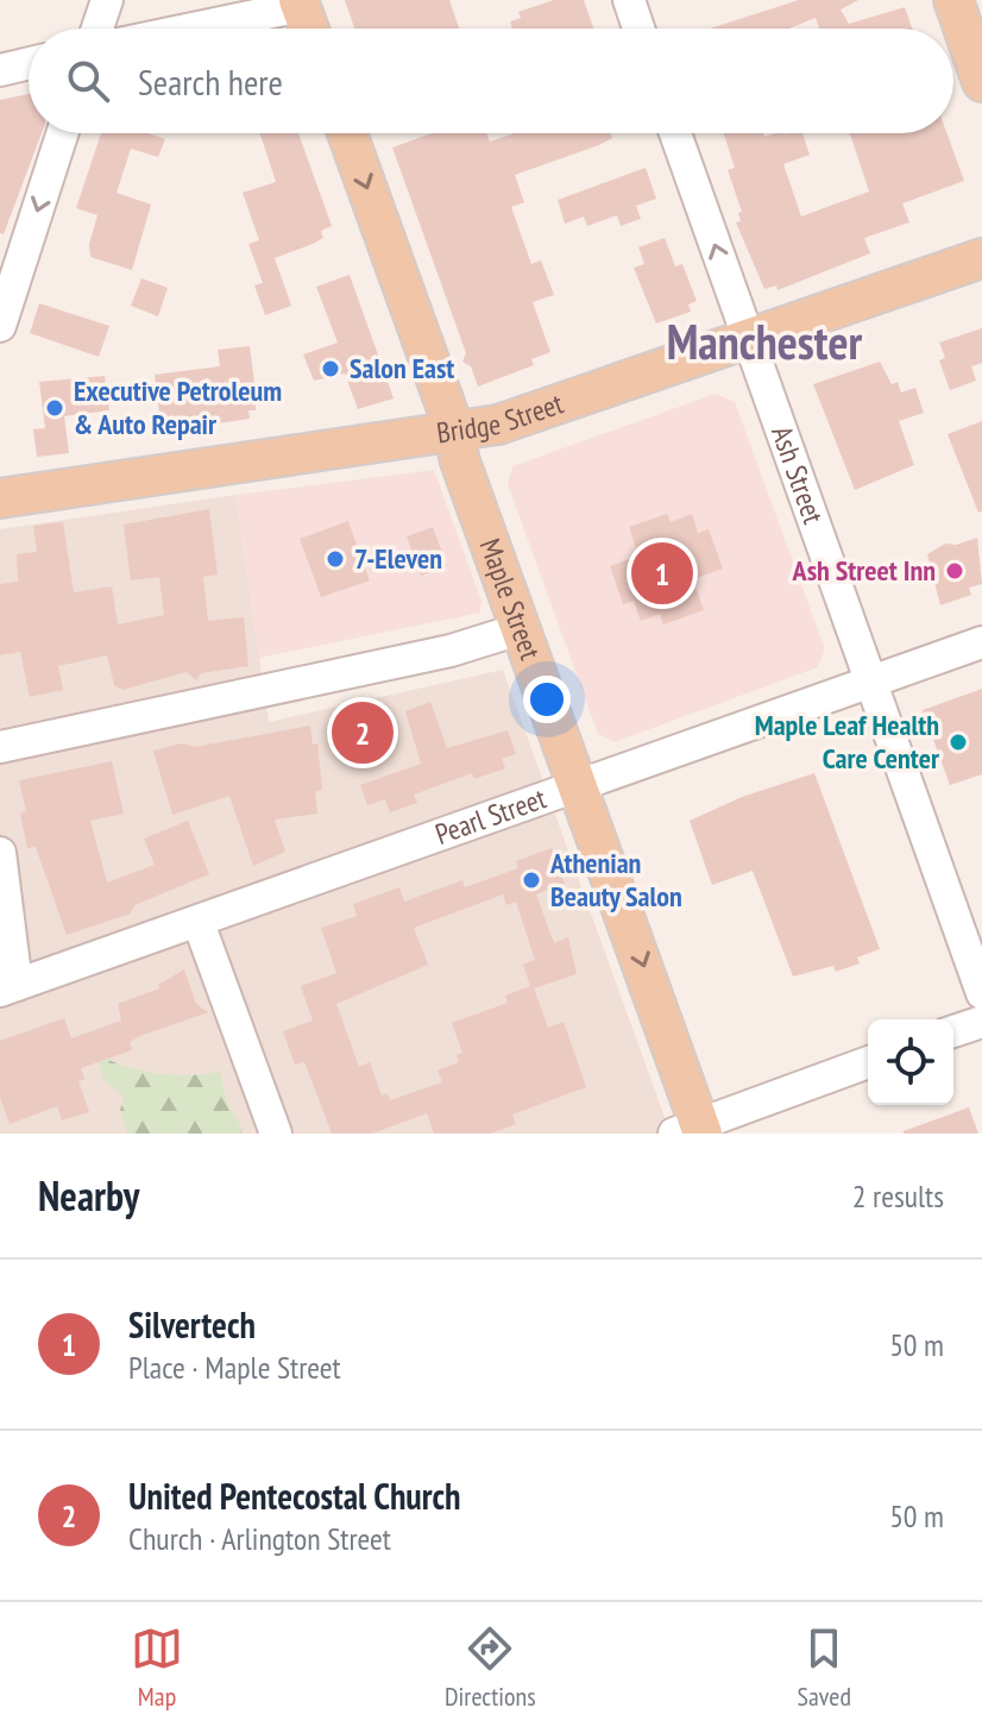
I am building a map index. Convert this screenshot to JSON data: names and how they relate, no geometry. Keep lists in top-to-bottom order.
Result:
{
  "streets": {
    "main road": ["Bridge Street", "Maple Street"],
    "street": ["Ash Street", "Pearl Street"]
  },
  "crossings": [
    ["Bridge Street", "Ash Street"],
    ["Bridge Street", "Maple Street"],
    ["Ash Street", "Pearl Street"],
    ["Maple Street", "Pearl Street"]
  ],
  "one_way": ["Maple Street"],
  "districts": ["Manchester"],
  "places": [
    "Salon East",
    "Executive Petroleum & Auto Repair",
    "7-Eleven",
    "Ash Street Inn",
    "Maple Leaf Health Care Center",
    "Athenian Beauty Salon"
  ],
  "page": {
    "search": "Search here",
    "pins": ["1", "2"],
    "heading": ["Nearby", "2 results"],
    "list": [
      {
        "mark": "1",
        "name": "Silvertech",
        "note": "Place · Maple Street",
        "value": "50 m"
      },
      {
        "mark": "2",
        "name": "United Pentecostal Church",
        "note": "Church · Arlington Street",
        "value": "50 m"
      }
    ],
    "nav": ["Map", "Directions", "Saved"]
  }
}
